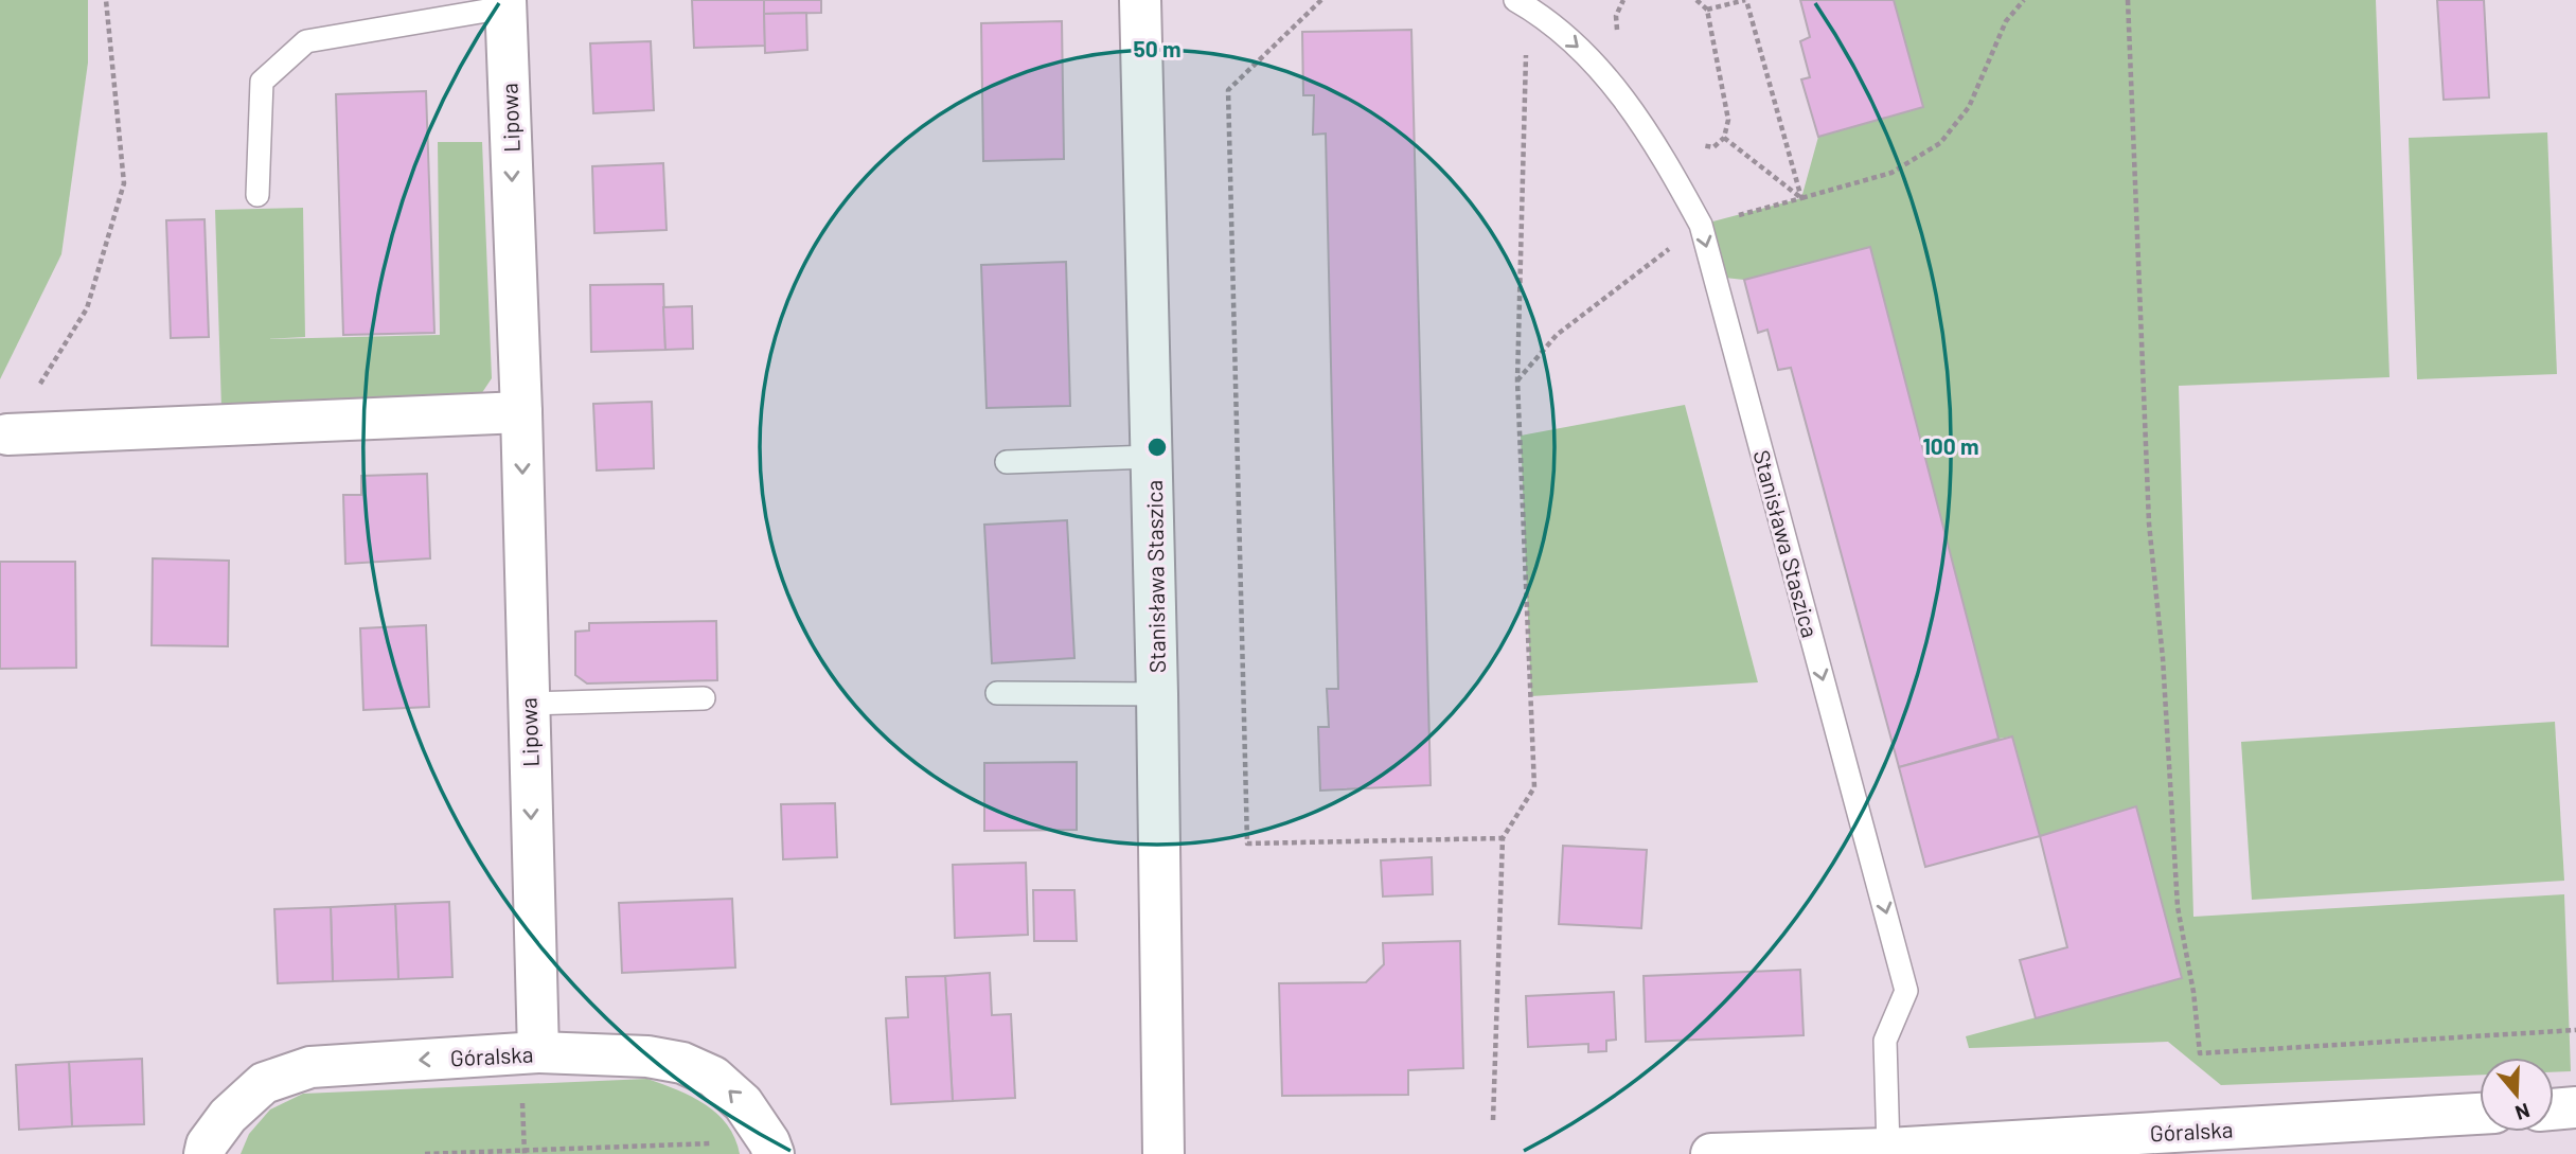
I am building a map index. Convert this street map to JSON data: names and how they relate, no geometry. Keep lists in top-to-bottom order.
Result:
{
  "streets": {
    "street": ["Lipowa", "Stanisława Staszica", "Góralska"]
  },
  "crossings": [
    ["Lipowa", "Góralska"],
    ["Stanisława Staszica", "Góralska"]
  ],
  "one_way": ["Lipowa", "Stanisława Staszica", "Góralska"],
  "north": "bottom",
  "rings": ["50 m", "100 m"]
}
